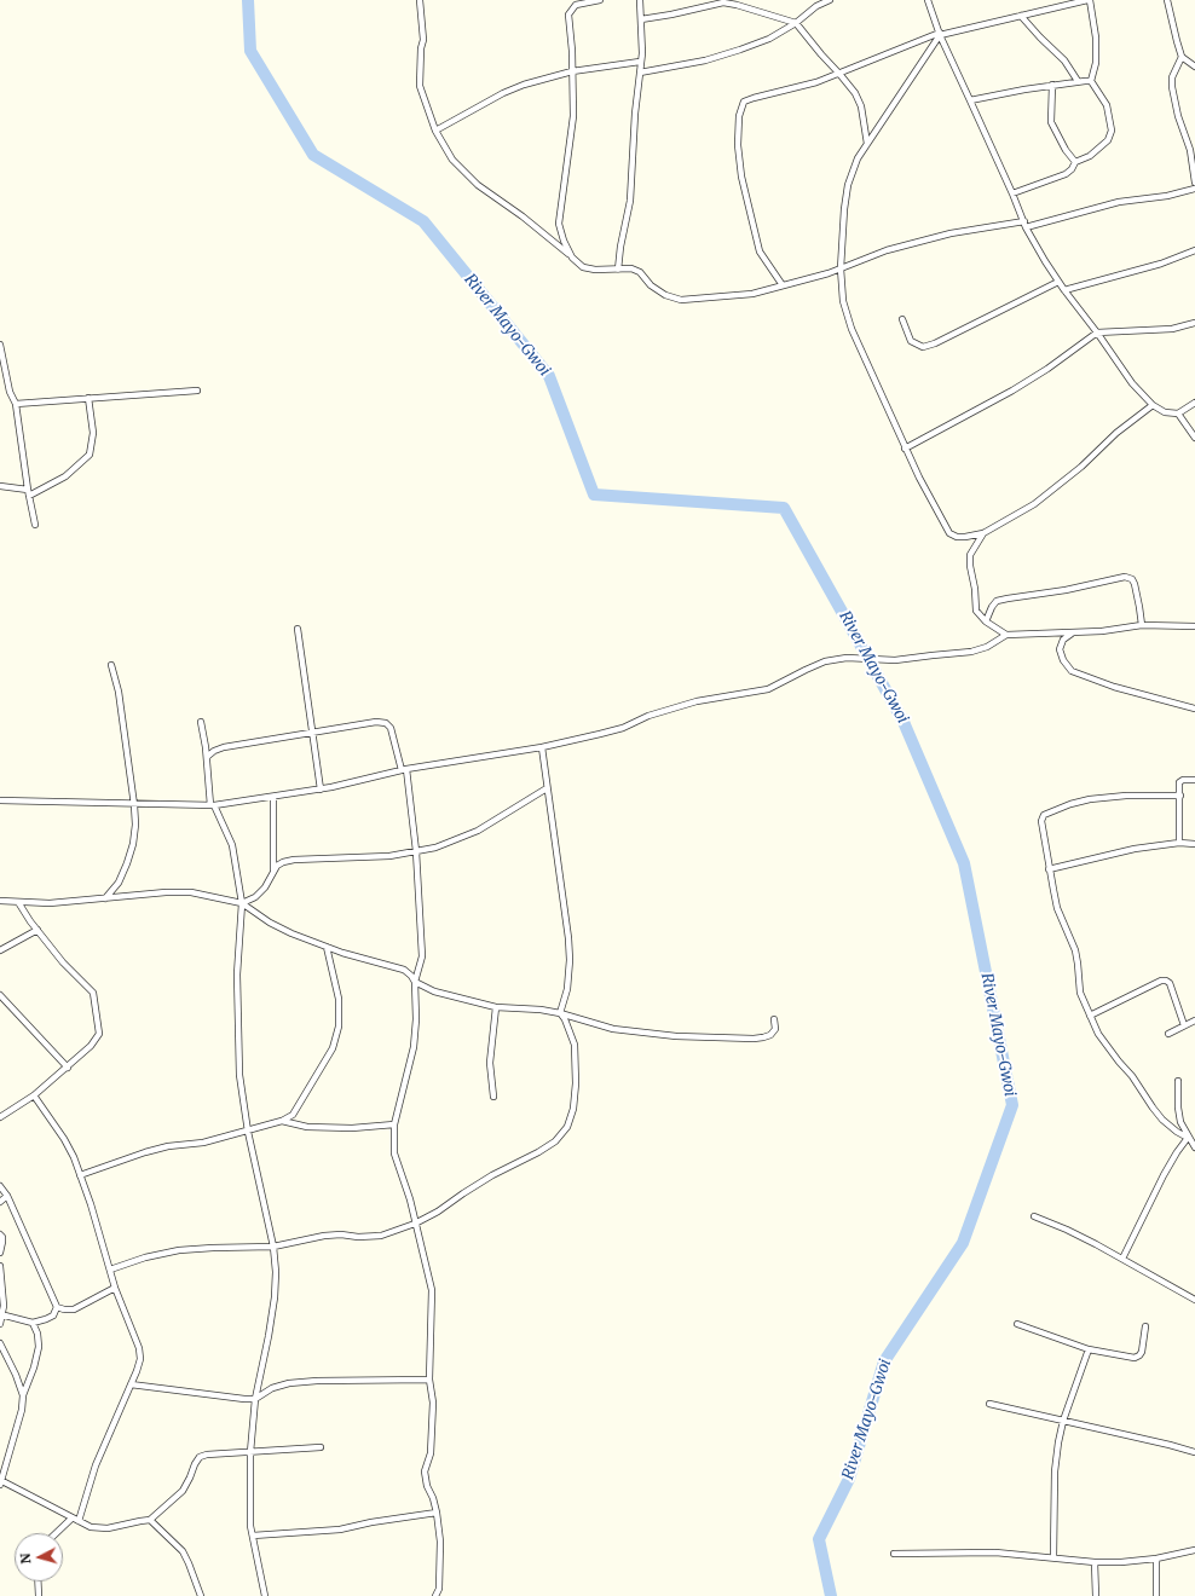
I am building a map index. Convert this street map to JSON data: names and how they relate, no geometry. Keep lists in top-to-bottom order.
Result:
{
  "water": ["River Mayo-Gwoi"],
  "north": "left"
}
